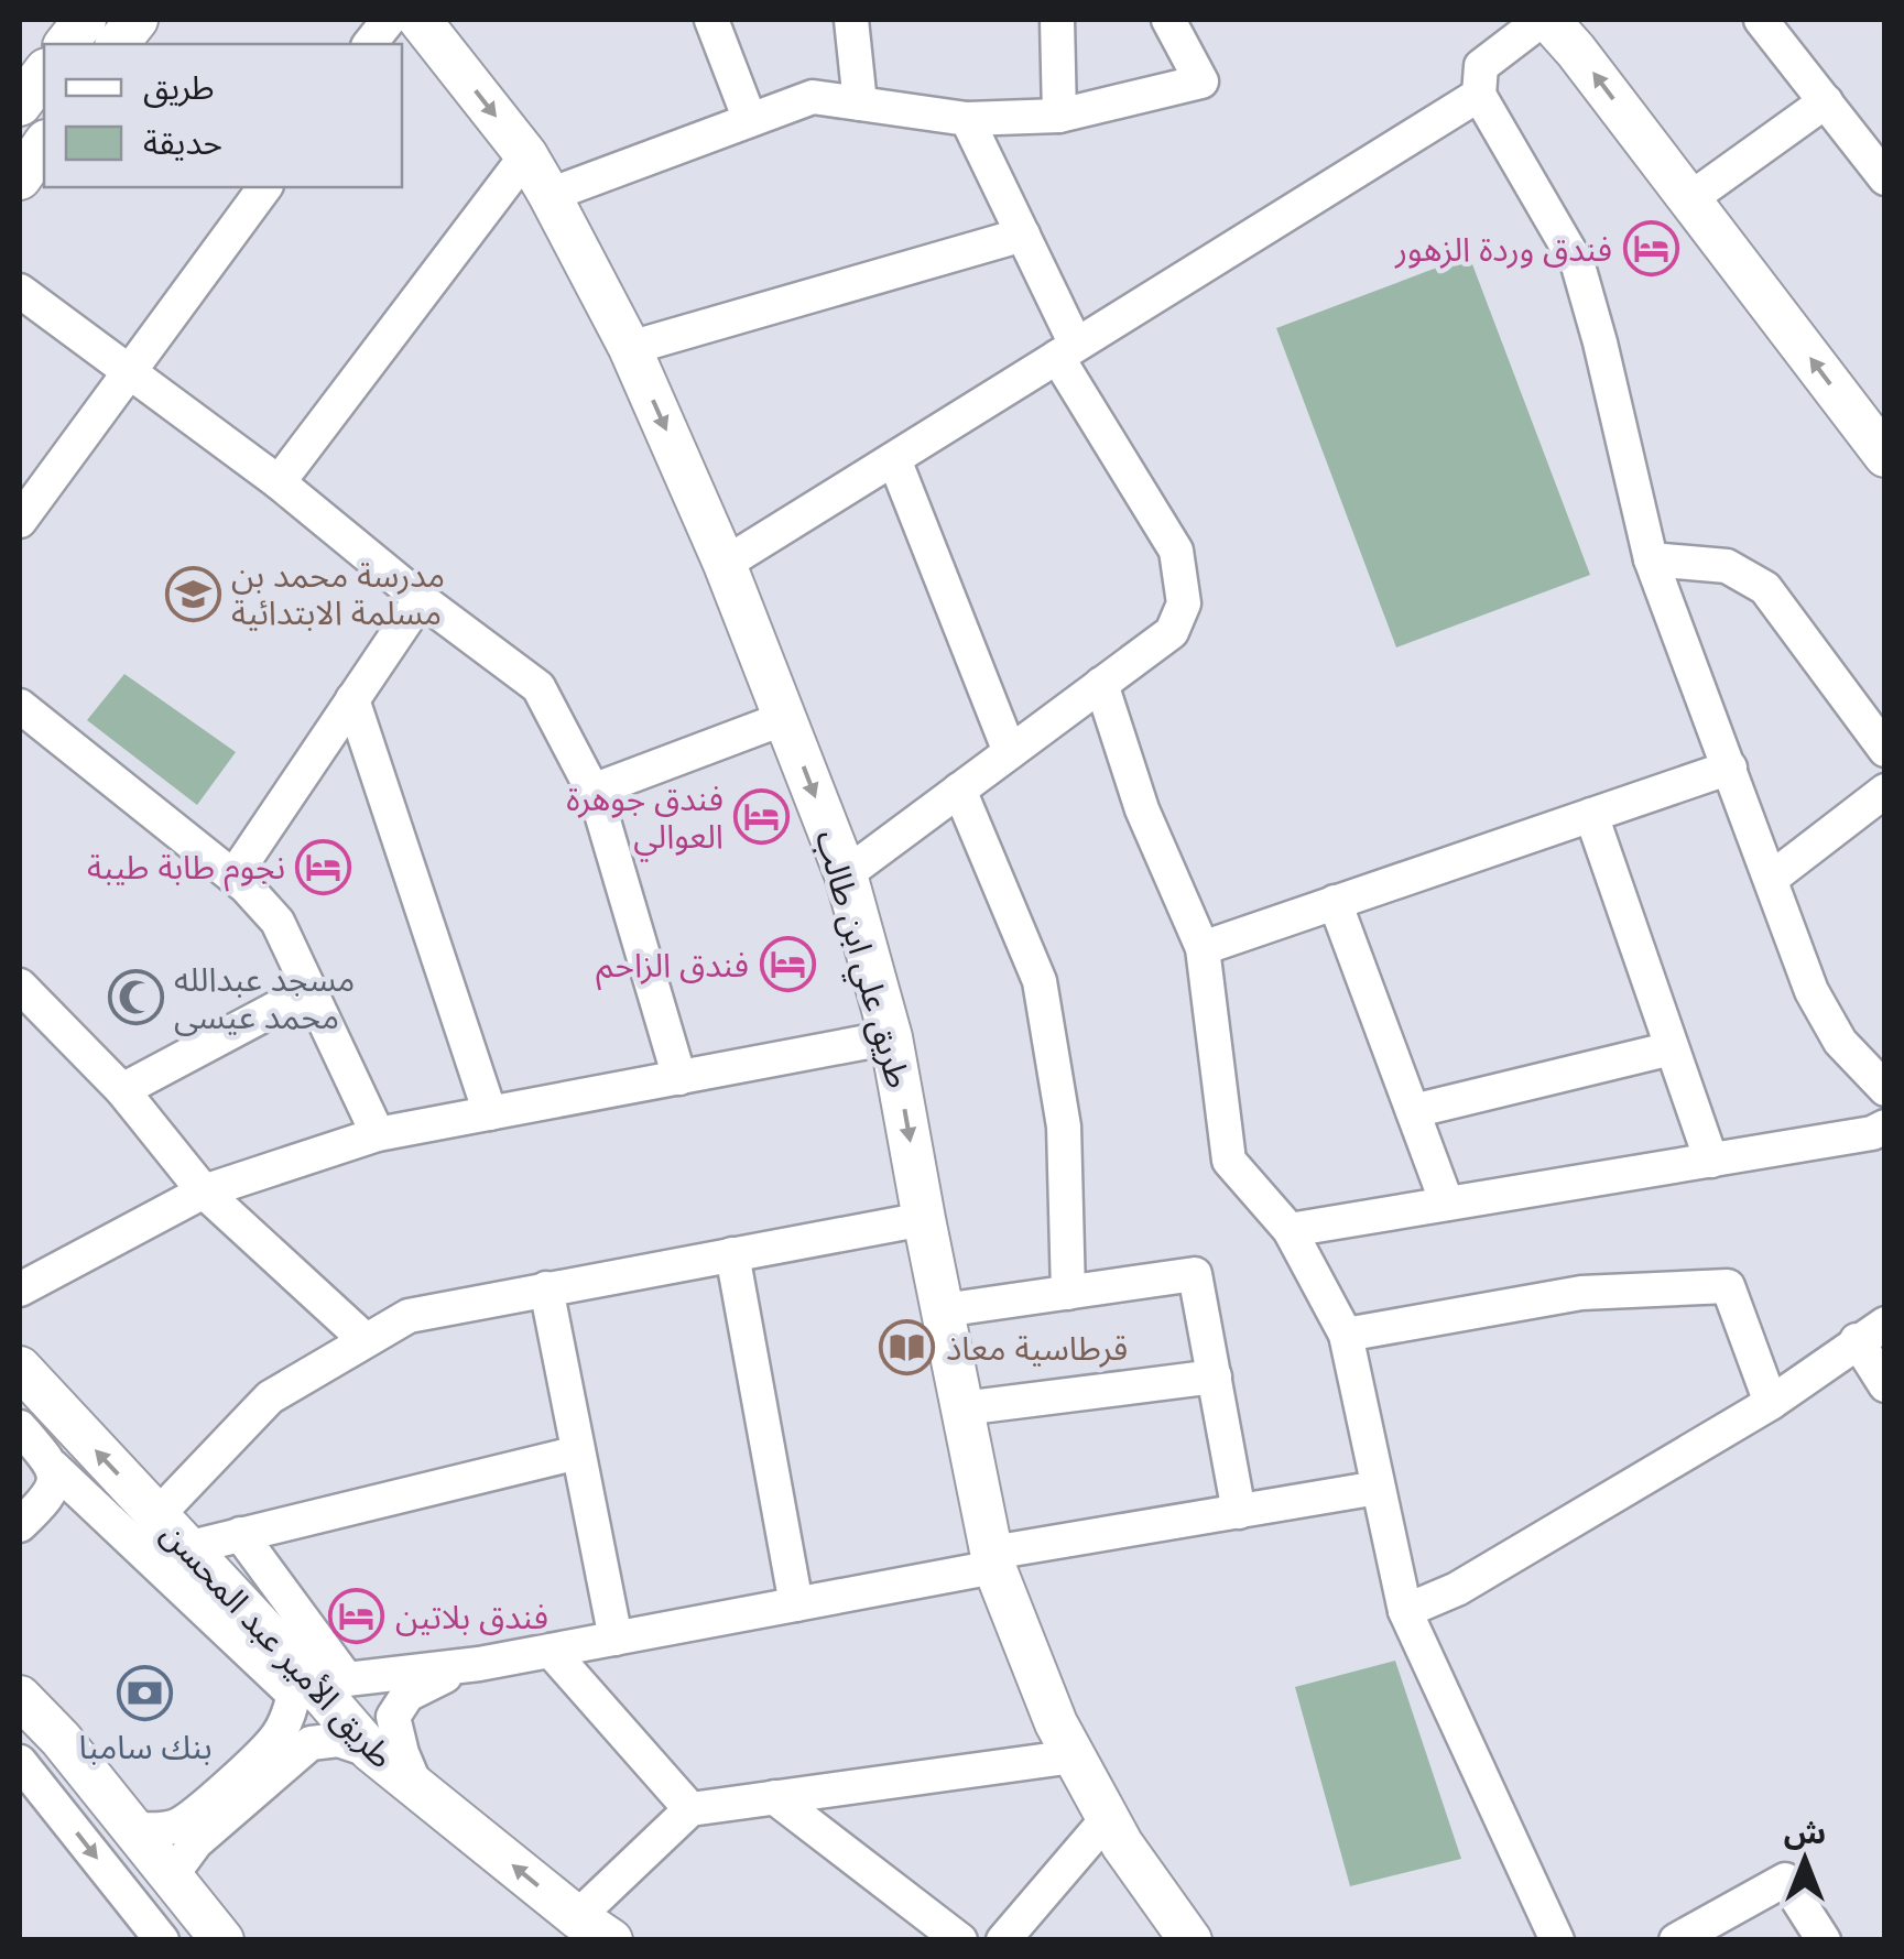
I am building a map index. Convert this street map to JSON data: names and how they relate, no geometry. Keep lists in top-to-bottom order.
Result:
{
  "streets": {
    "main road": ["طريق علي ابن طالب", "طريق الأمير عبد المحسن"]
  },
  "one_way": ["طريق علي ابن طالب", "طريق الأمير عبد المحسن"],
  "places": {
    "hotel": [
      "فندق وردة الزهور",
      "فندق جوهرة العوالي",
      "نجوم طابة طيبة",
      "فندق الزاحم",
      "فندق بلاتين"
    ],
    "school or university": ["مدرسة محمد بن مسلمة الابتدائية"],
    "mosque": ["مسجد عبدالله محمد عيسى"],
    "library": ["قرطاسية معاذ"],
    "bank": ["بنك سامبا"]
  },
  "legend": ["طريق", "حديقة"],
  "north": "top"
}
